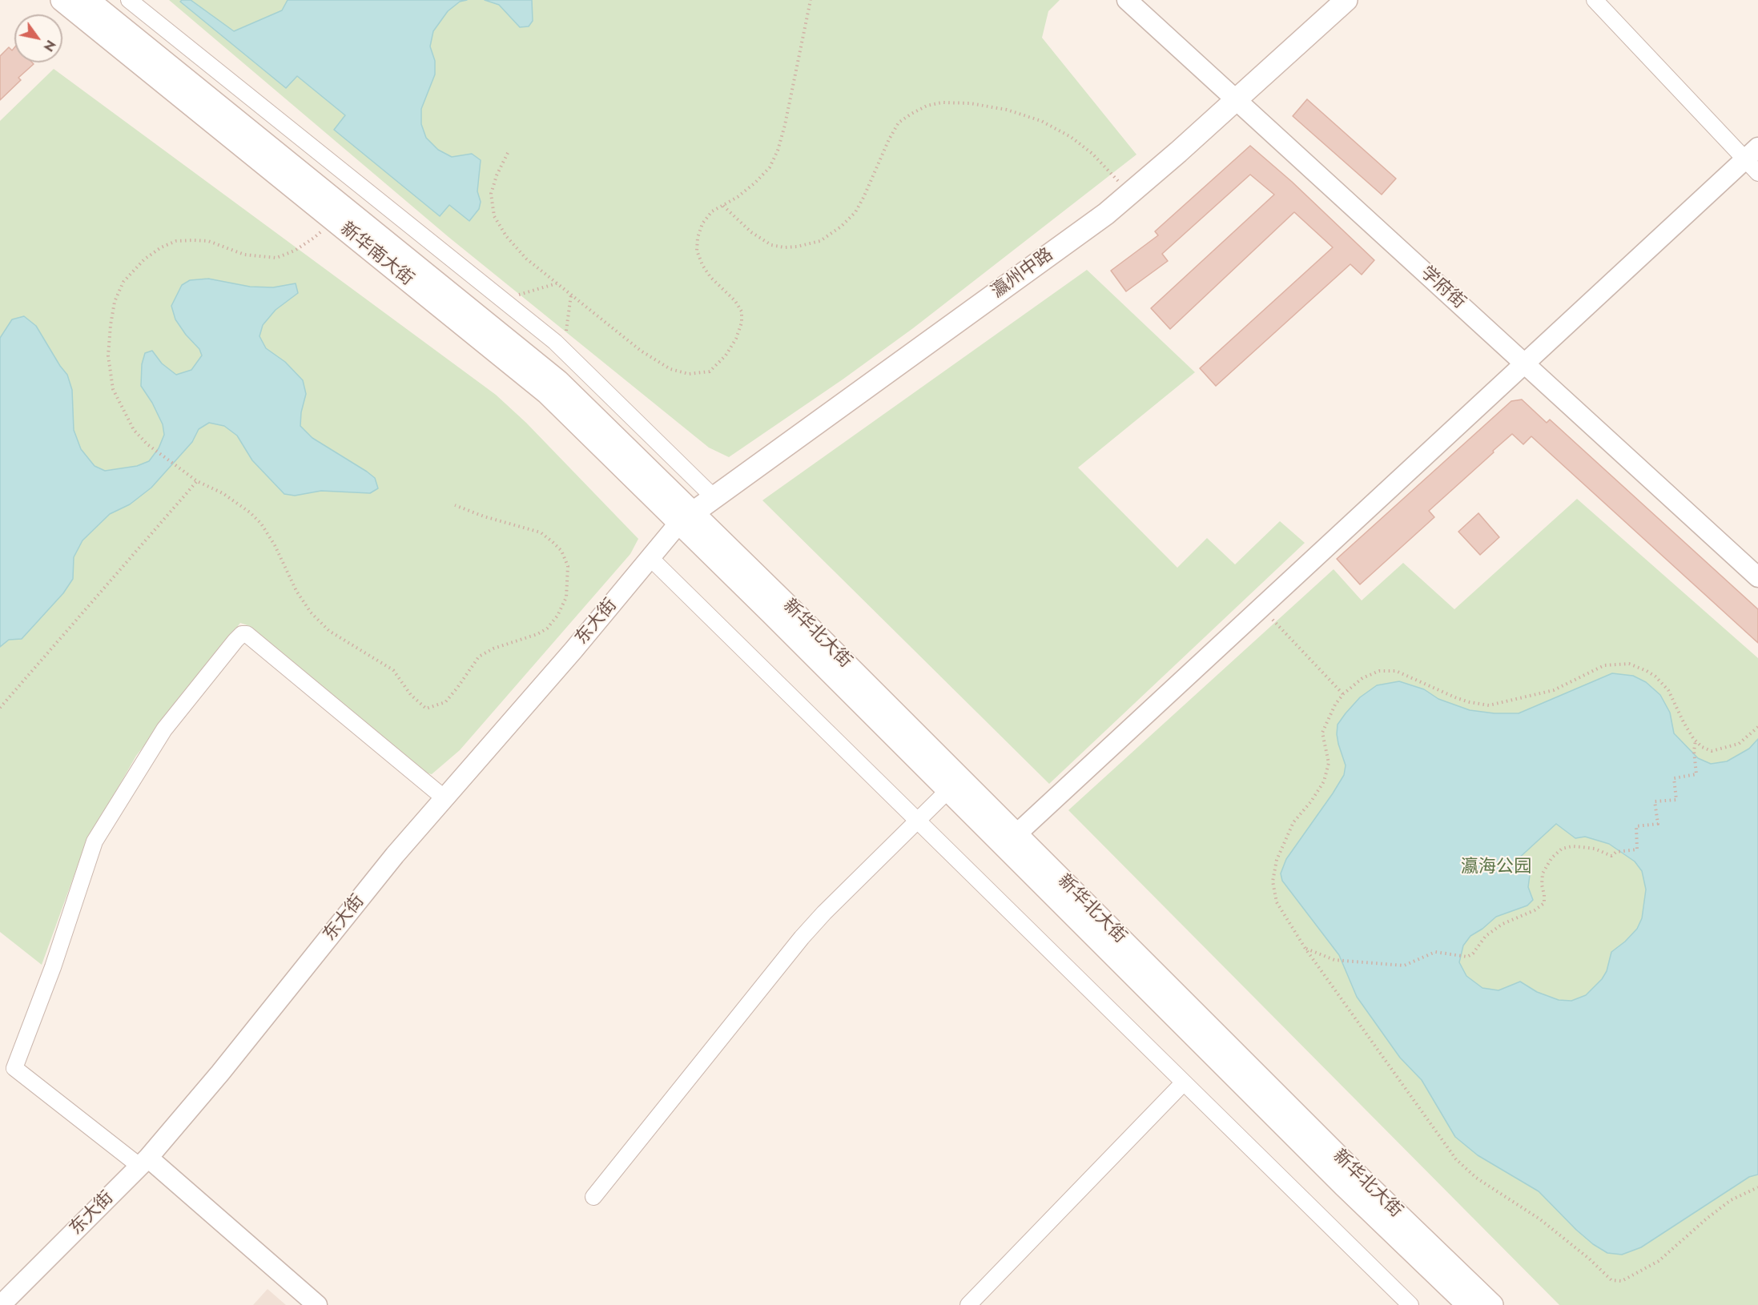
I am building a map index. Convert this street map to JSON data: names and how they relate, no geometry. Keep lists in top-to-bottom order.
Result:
{
  "streets": {
    "main road": ["新华南大街", "瀛州中路", "新华北大街"],
    "street": ["学府街", "东大街"]
  },
  "crossings": [
    ["新华南大街", "瀛州中路"],
    ["新华南大街", "东大街"],
    ["新华南大街", "新华北大街"],
    ["瀛州中路", "学府街"],
    ["瀛州中路", "东大街"],
    ["瀛州中路", "新华北大街"],
    ["东大街", "新华北大街"]
  ],
  "parks": ["瀛海公园"],
  "north": "bottom right"
}
